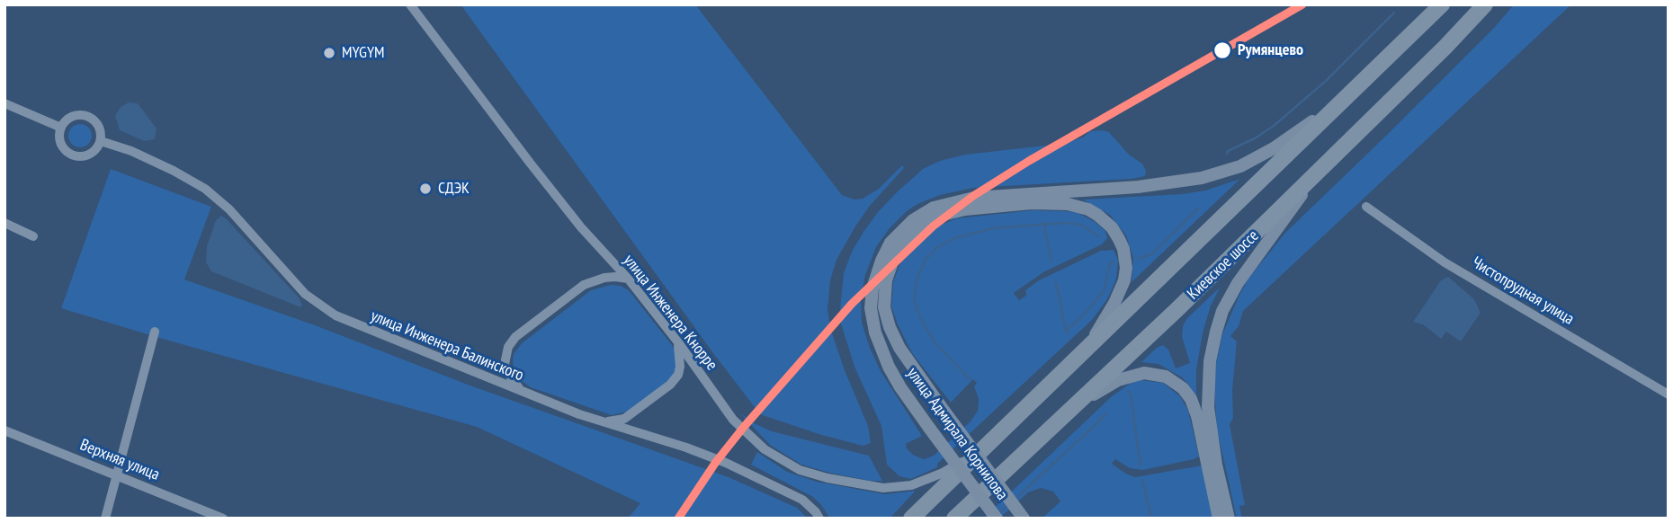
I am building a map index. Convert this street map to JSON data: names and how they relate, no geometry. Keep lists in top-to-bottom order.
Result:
{
  "streets": {
    "highway": ["Киевское шоссе"],
    "main road": ["улица Адмирала Корнилова"],
    "street": [
      "Чистопрудная улица",
      "улица Инженера Кнорре",
      "улица Инженера Балинского",
      "Верхняя улица"
    ]
  },
  "crossings": [
    ["улица Инженера Кнорре", "улица Инженера Балинского"]
  ],
  "places": ["Румянцево", "MYGYM", "СДЭК"]
}
